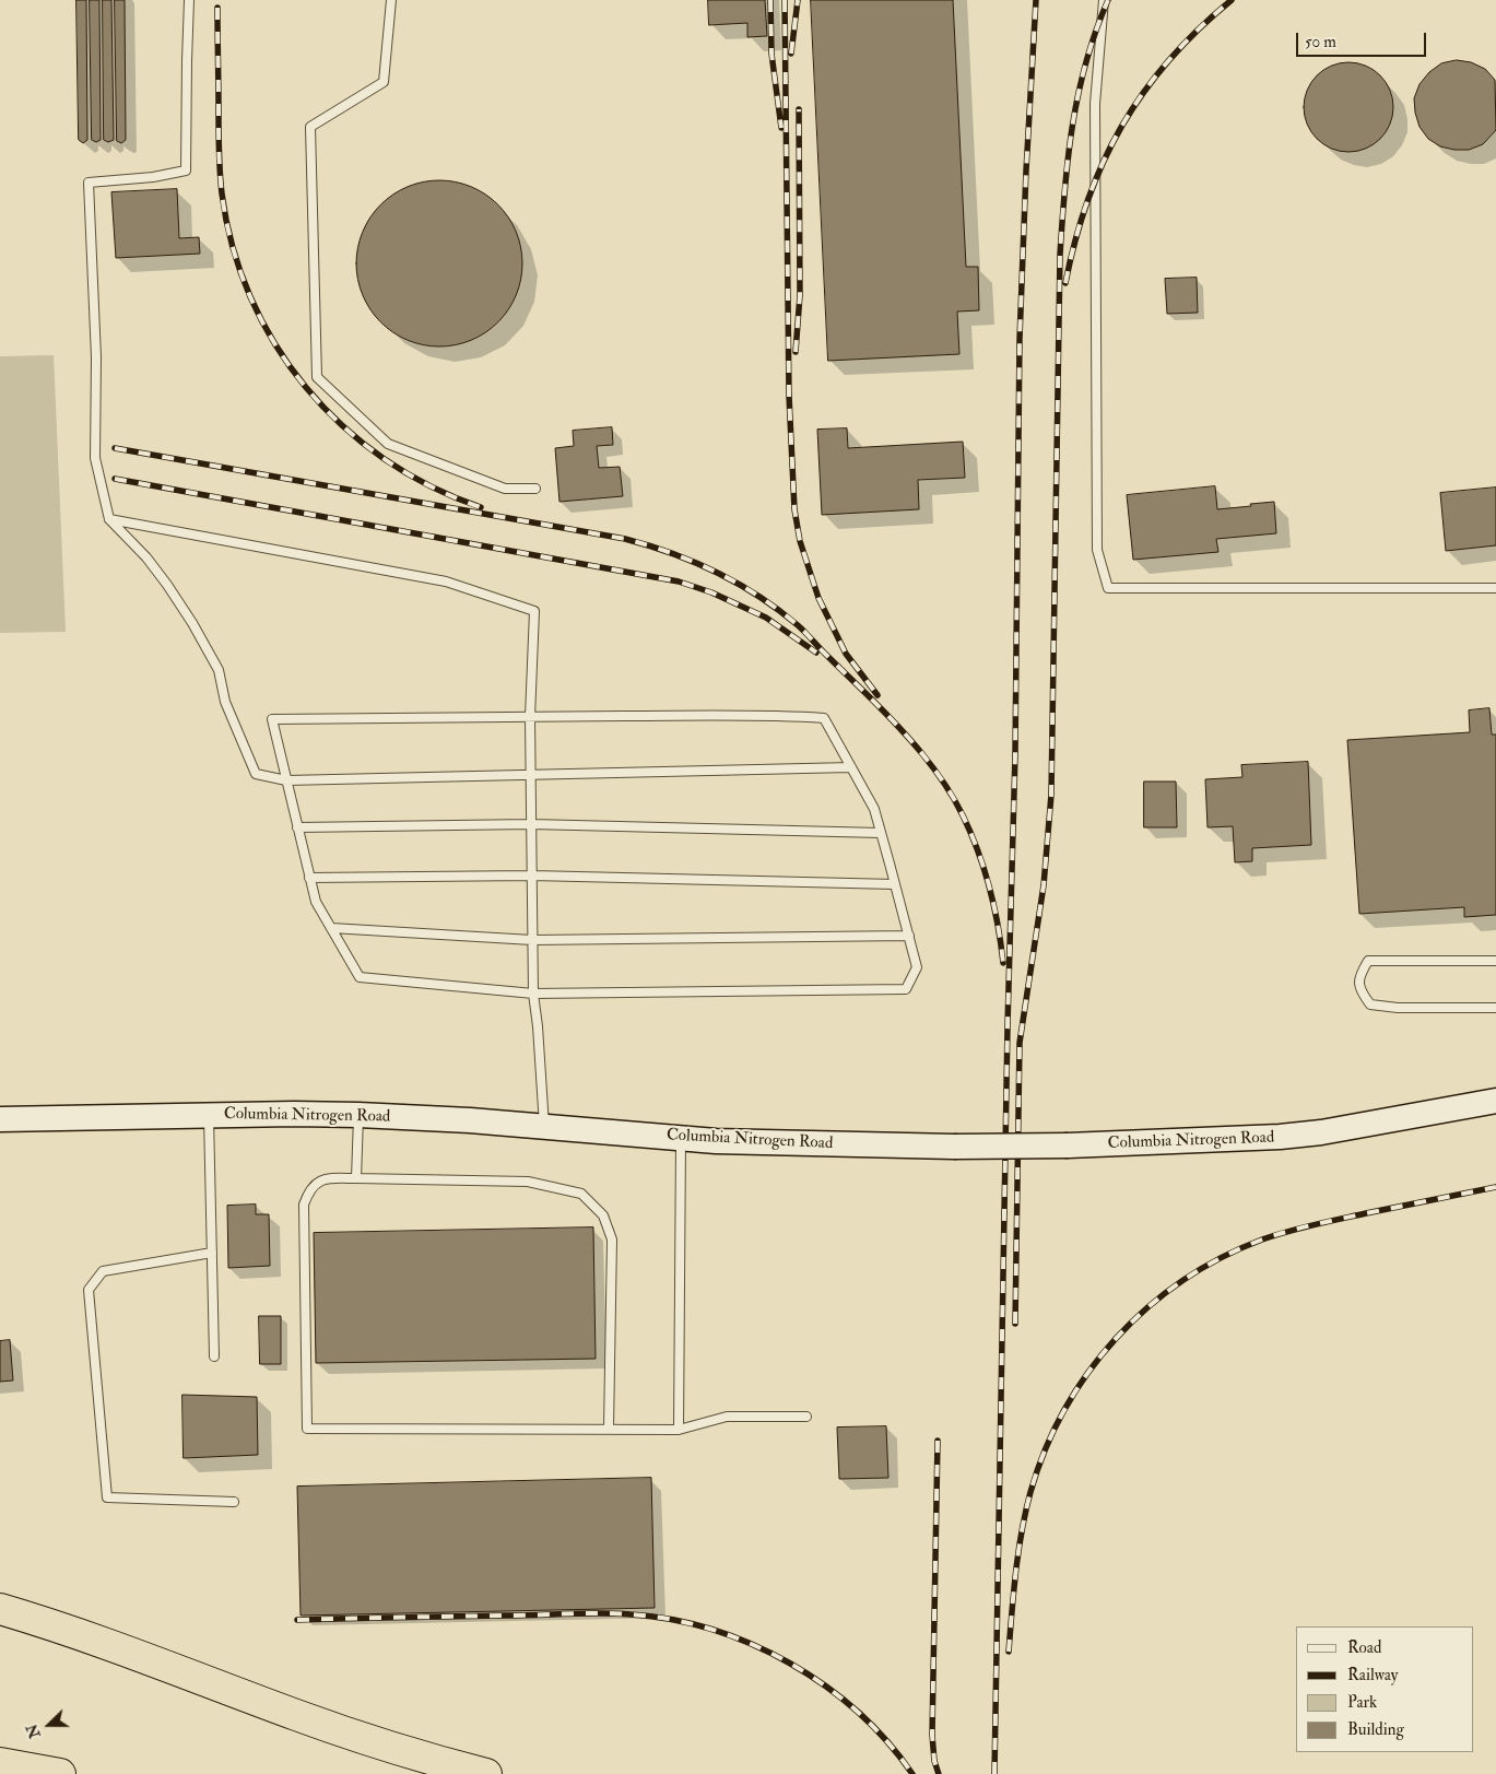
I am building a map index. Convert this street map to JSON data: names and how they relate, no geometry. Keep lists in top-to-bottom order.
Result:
{
  "streets": {
    "street": ["Columbia Nitrogen Road"]
  },
  "legend": [
    "Road",
    "Railway",
    "Park",
    "Building"
  ],
  "scale_bar": "50 m",
  "north": "left"
}
